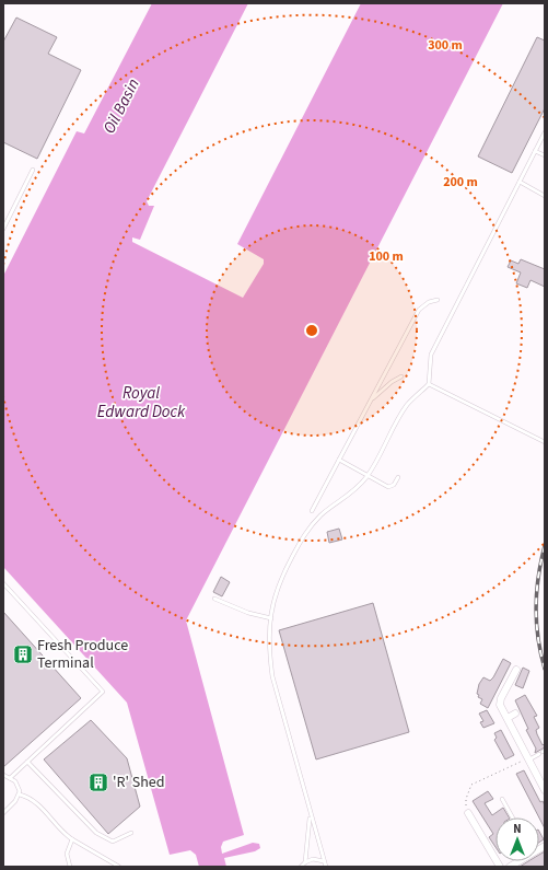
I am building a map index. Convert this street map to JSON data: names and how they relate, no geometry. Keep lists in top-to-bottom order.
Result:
{
  "water": ["Oil Basin", "Royal Edward Dock"],
  "places": {
    "building": ["Fresh Produce Terminal", "'R' Shed"]
  },
  "north": "top",
  "rings": ["300 m", "200 m", "100 m"]
}
